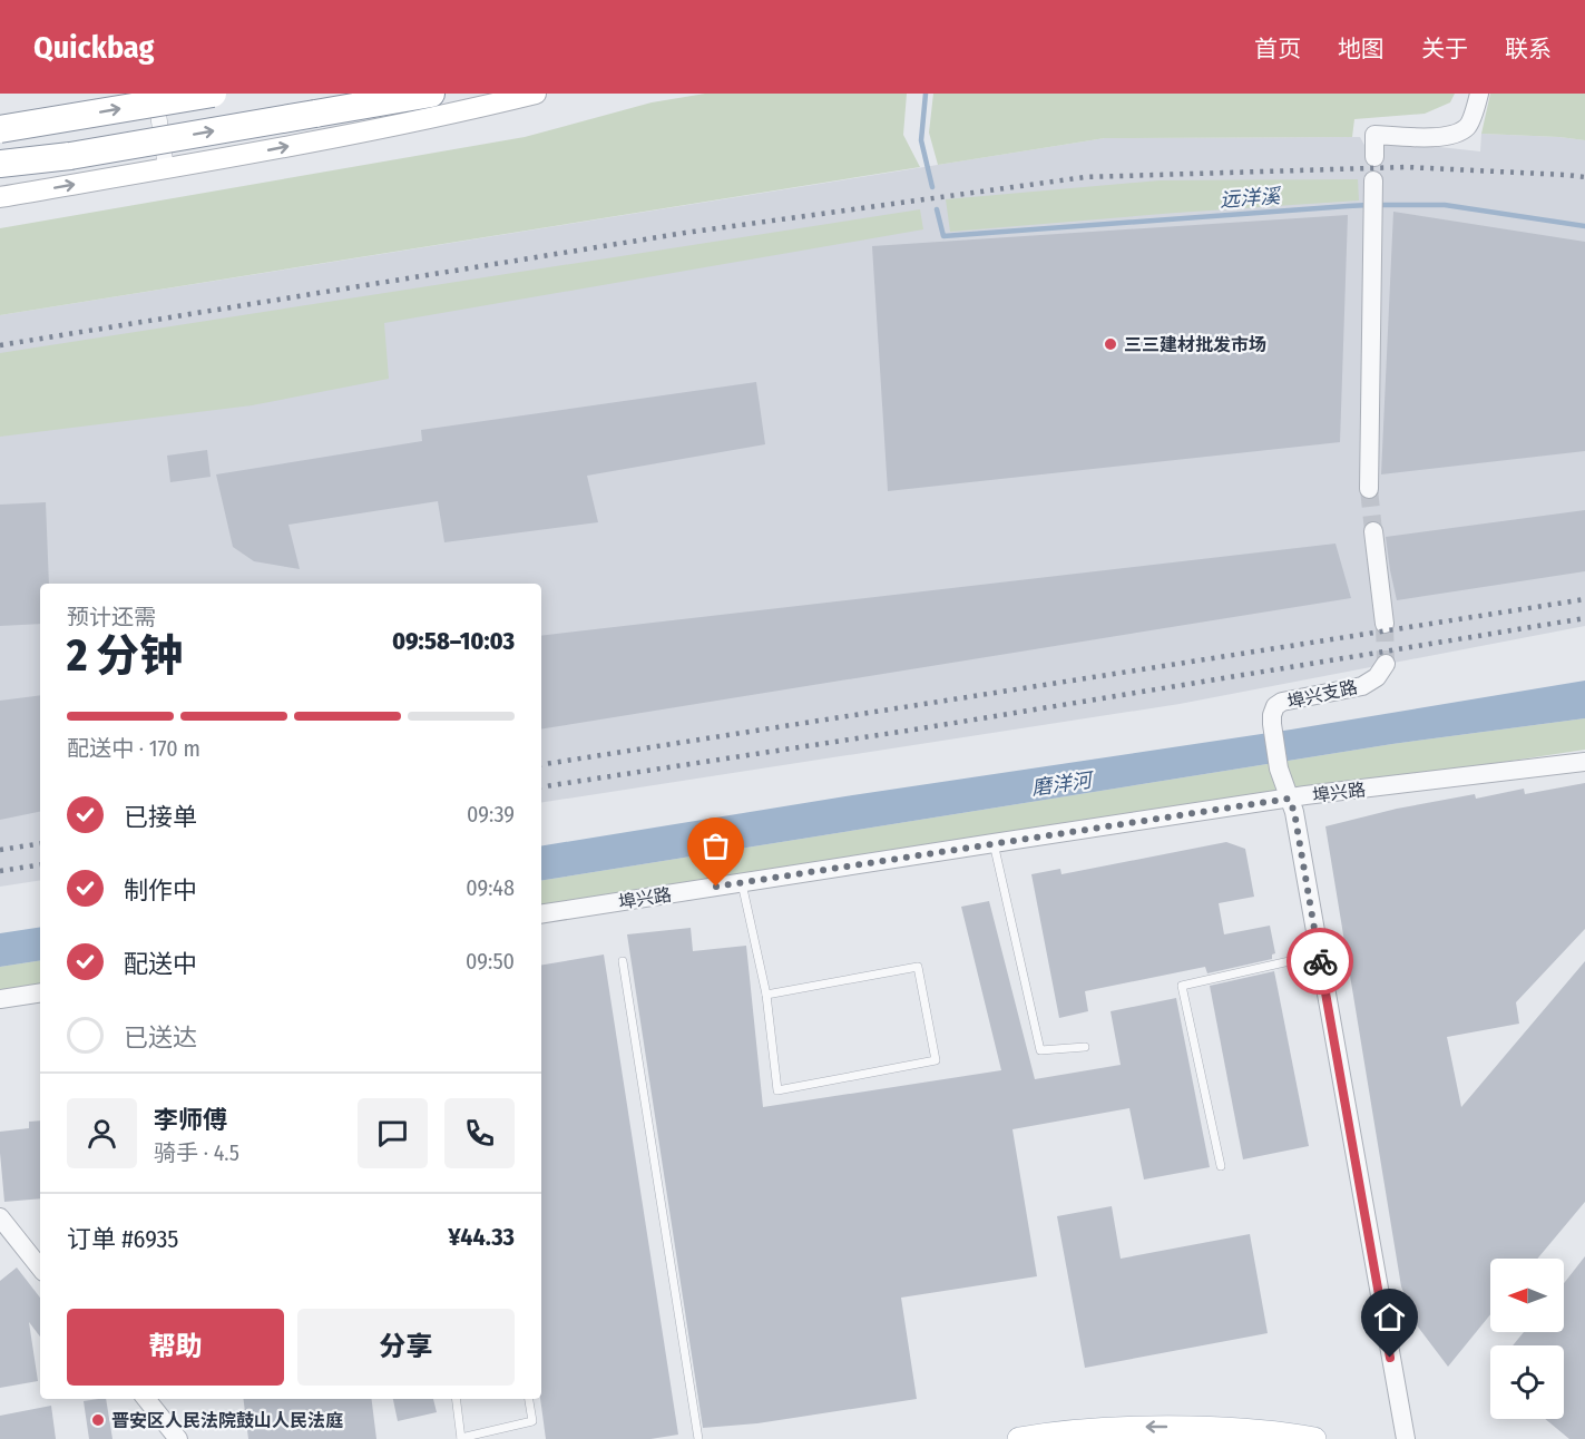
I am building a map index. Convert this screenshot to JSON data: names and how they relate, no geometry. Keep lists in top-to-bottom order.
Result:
{
  "streets": {
    "street": ["埠兴支路", "埠兴路"]
  },
  "crossings": [
    ["埠兴支路", "埠兴路"]
  ],
  "water": ["远洋溪", "磨洋河"],
  "places": ["三三建材批发市场", "晋安区人民法院鼓山人民法庭"],
  "north": "left",
  "page": {
    "header": "Quickbag",
    "nav": [
      "首页",
      "地图",
      "关于",
      "联系"
    ],
    "heading": ["2 分钟", "预计还需", "09:58–10:03"],
    "panel": [
      "李师傅",
      "骑手 · 4.5",
      "订单 #6935",
      "¥44.33"
    ],
    "bar": "配送中 · 170 m",
    "list": [
      ["已接单", "09:39"],
      ["制作中", "09:48"],
      ["配送中", "09:50"],
      "已送达"
    ],
    "buttons": ["帮助", "分享"]
  }
}
